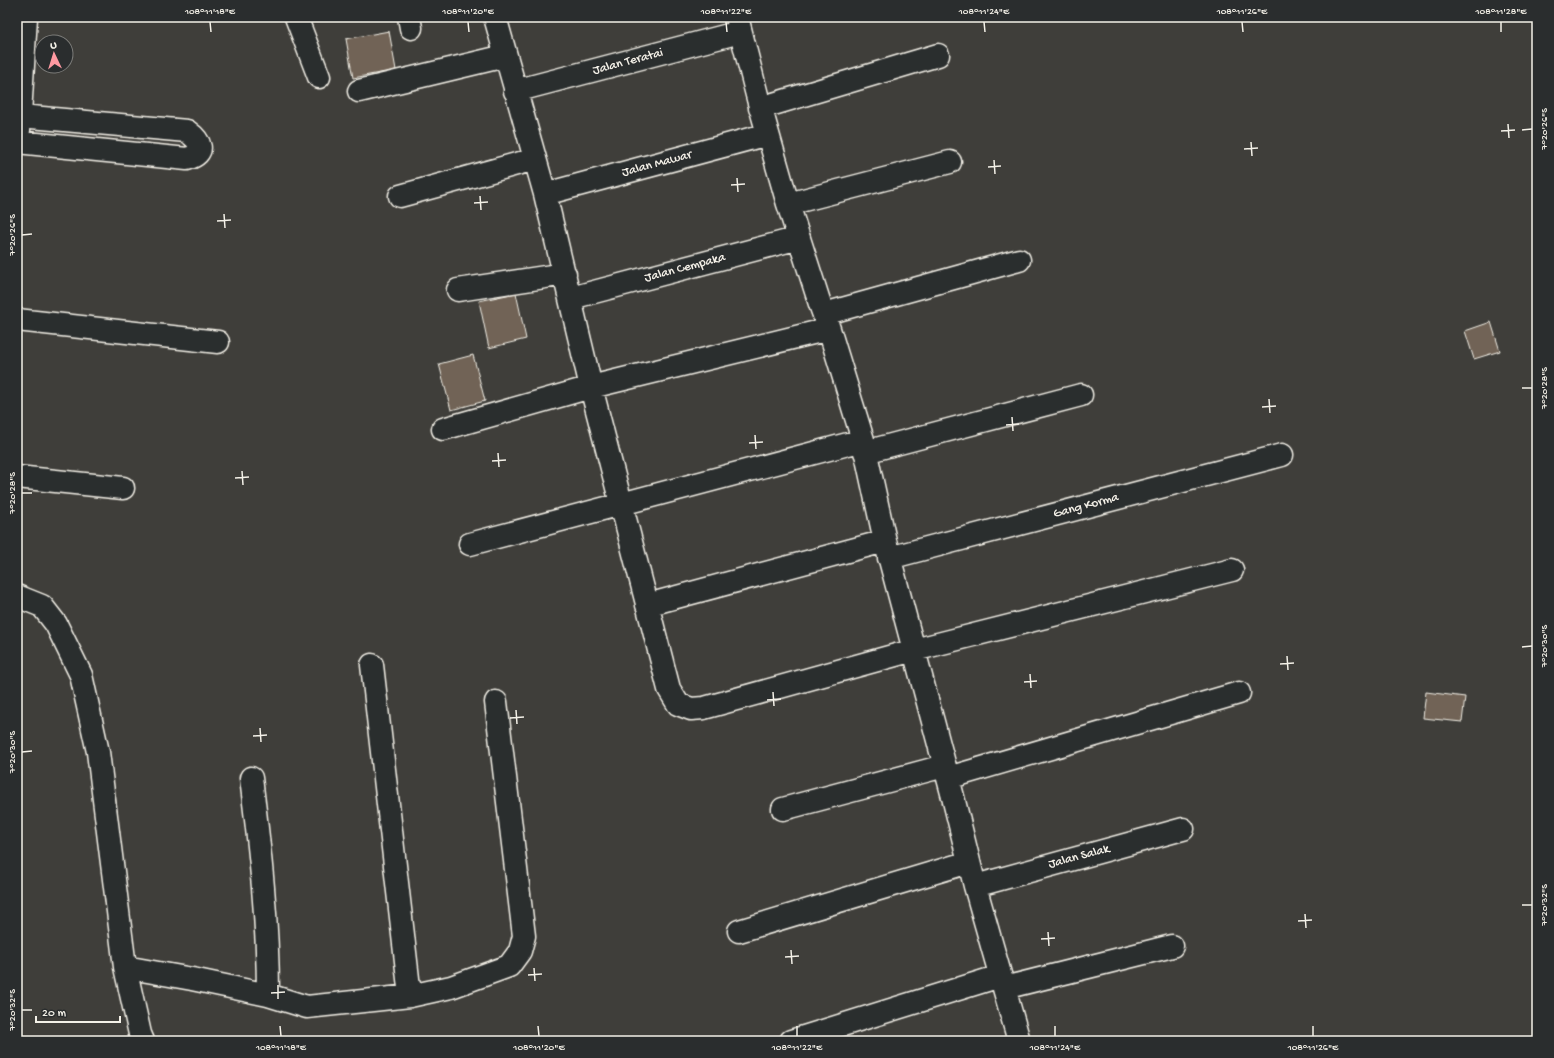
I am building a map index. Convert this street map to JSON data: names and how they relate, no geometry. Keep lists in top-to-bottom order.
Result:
{
  "streets": {
    "street": [
      "Jalan Teratai",
      "Jalan Mawar",
      "Jalan Cempaka",
      "Gang Korma",
      "Jalan Salak"
    ]
  },
  "scale_bar": "20 m",
  "north": "top",
  "coordinates": [
    "108°11'18\"E",
    "108°11'20\"E",
    "108°11'22\"E",
    "108°11'24\"E",
    "108°11'26\"E",
    "108°11'28\"E",
    "7°20'26\"S",
    "7°20'28\"S",
    "7°20'30\"S",
    "7°20'32\"S"
  ]
}
